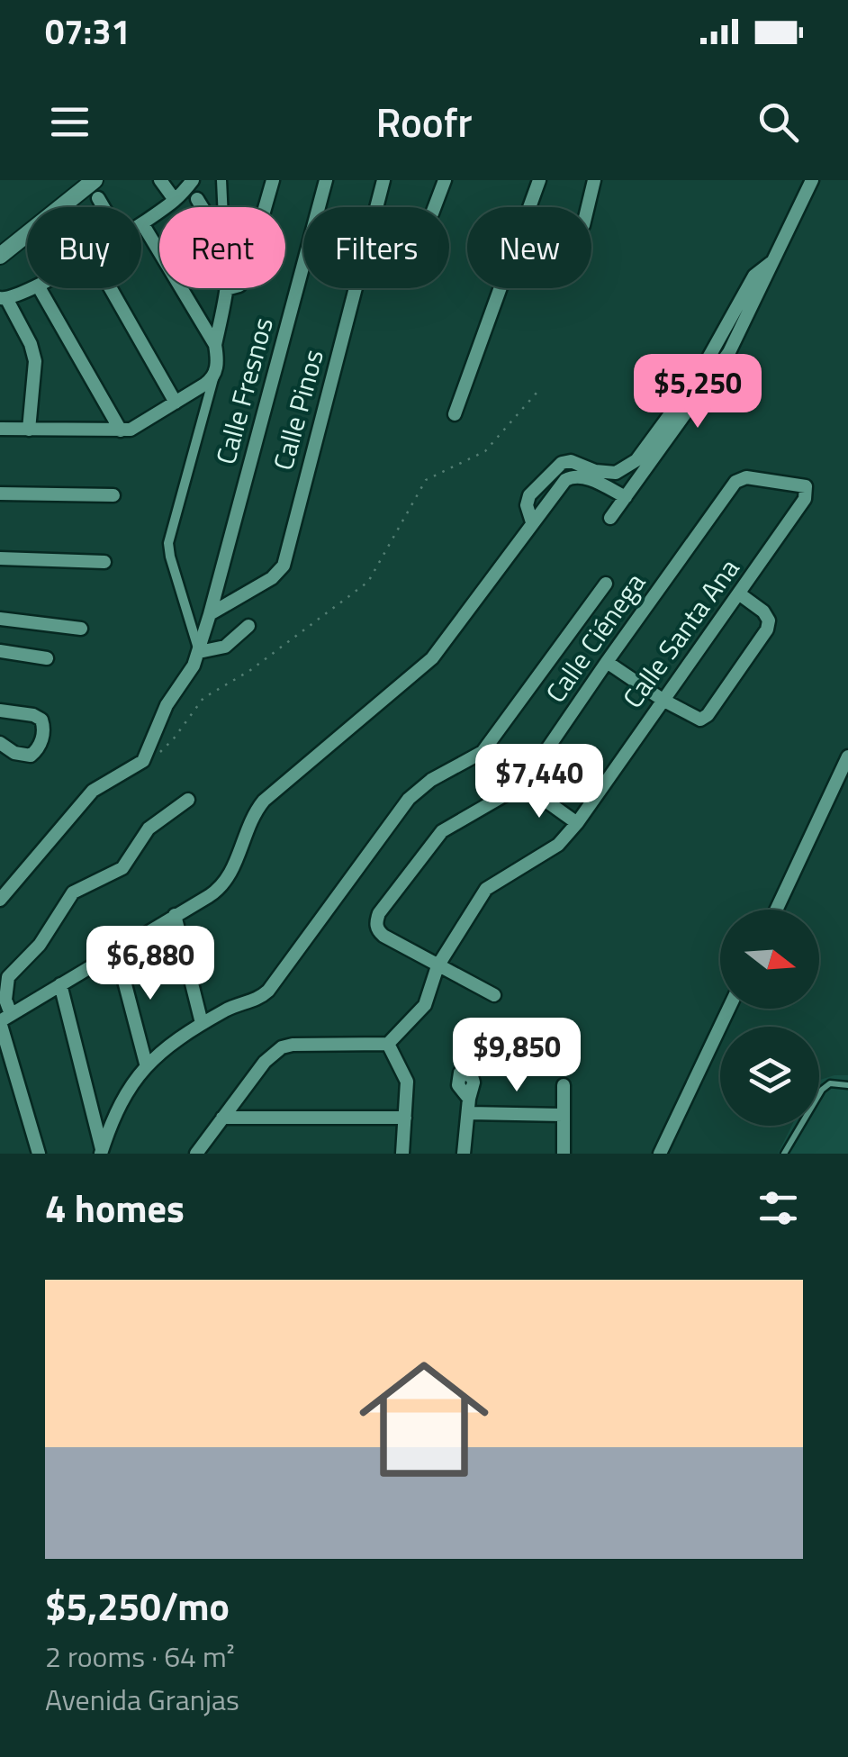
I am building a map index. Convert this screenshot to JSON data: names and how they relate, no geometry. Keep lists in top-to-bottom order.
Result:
{
  "streets": {
    "street": [
      "Calle Fresnos",
      "Calle Pinos",
      "Calle Santa Ana",
      "Calle Ciénega"
    ]
  },
  "crossings": [
    ["Calle Fresnos", "Calle Pinos"],
    ["Calle Santa Ana", "Calle Ciénega"]
  ],
  "north": "right",
  "page": {
    "status": "07:31",
    "header": "Roofr",
    "chip": [
      "Buy",
      "Rent",
      "Filters",
      "New"
    ],
    "price": [
      "$5,250",
      "$7,440",
      "$6,880",
      "$9,850"
    ],
    "heading": "4 homes",
    "list": [
      {
        "name": "$5,250/mo",
        "note": "2 rooms · 64 m² · Avenida Granjas"
      }
    ]
  }
}
